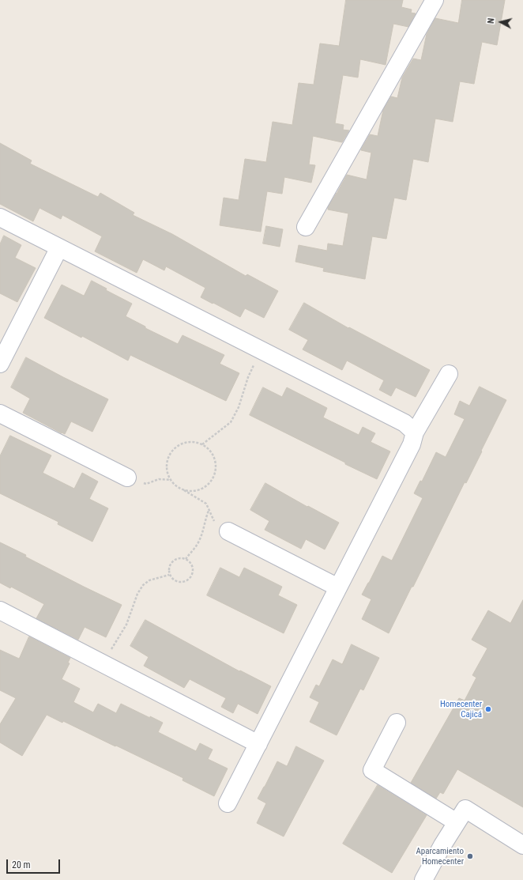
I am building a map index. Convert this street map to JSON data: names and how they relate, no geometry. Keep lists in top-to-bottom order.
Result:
{
  "places": ["Homecenter Cajicá", "Aparcamiento Homecenter"],
  "scale_bar": "20 m",
  "north": "left"
}
